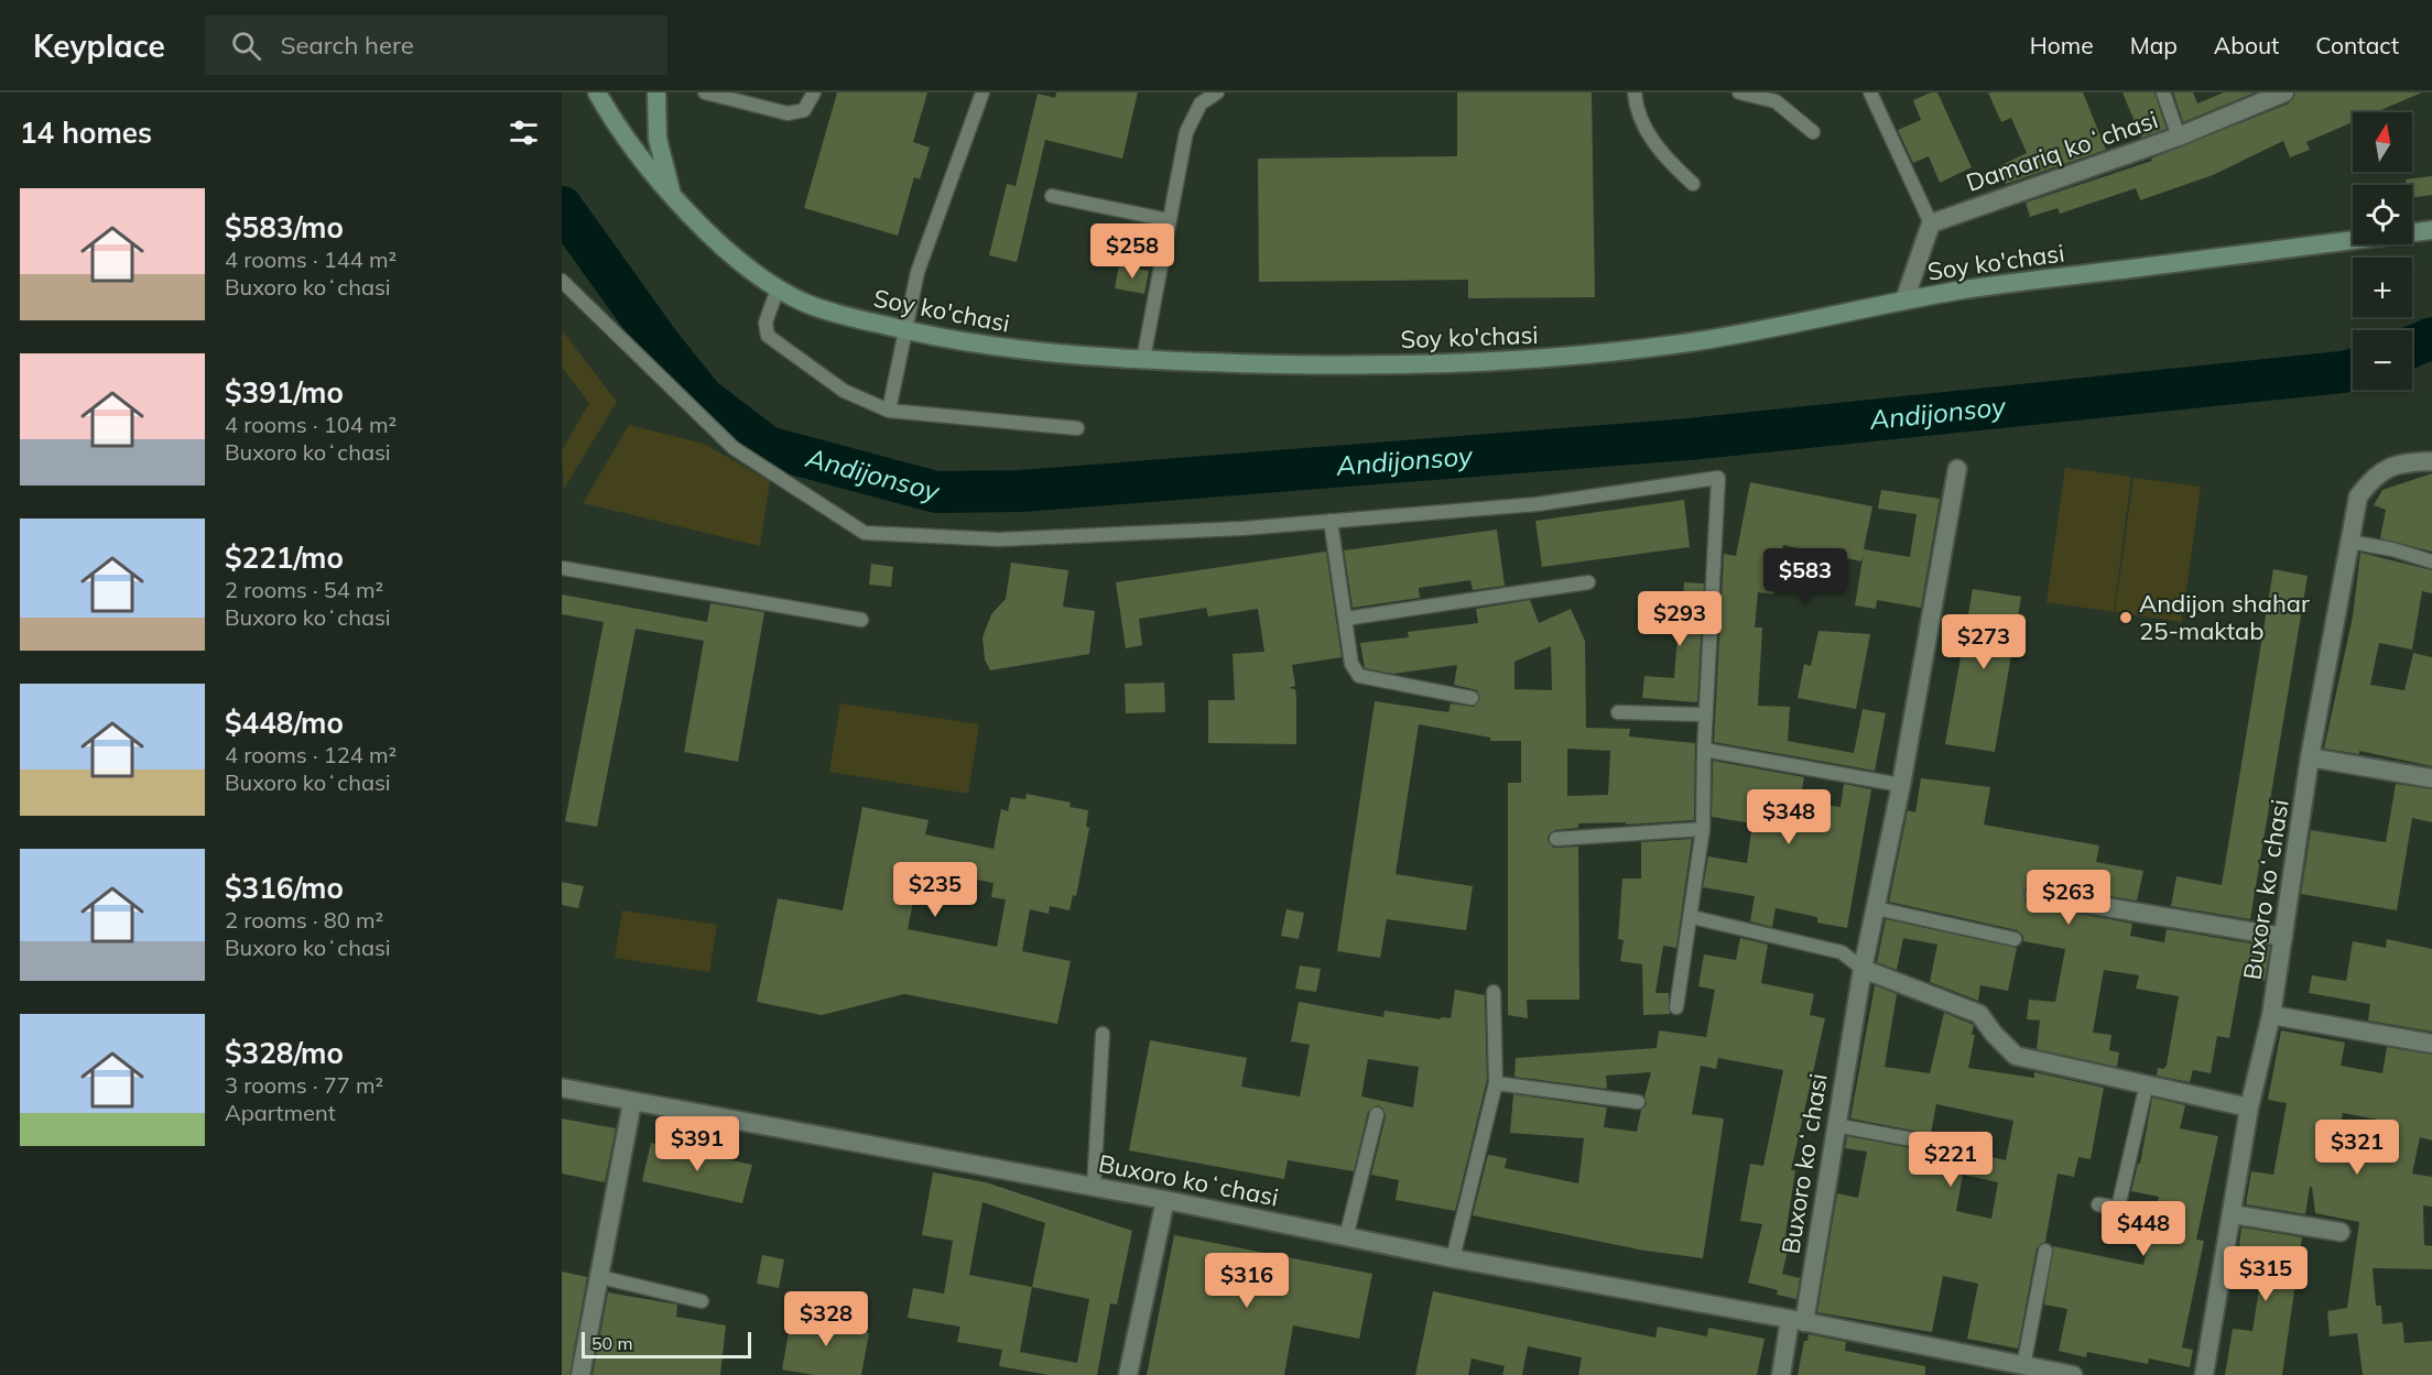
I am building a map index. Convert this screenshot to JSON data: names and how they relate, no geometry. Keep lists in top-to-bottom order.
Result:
{
  "streets": {
    "main road": ["Soy ko'chasi"],
    "street": ["Damariq koʻchasi", "Buxoro koʻchasi"]
  },
  "water": ["Andijonsoy"],
  "places": ["Andijon shahar 25-maktab"],
  "scale_bar": "50 m",
  "north": "top",
  "page": {
    "header": "Keyplace",
    "search": "Search here",
    "nav": [
      "Home",
      "Map",
      "About",
      "Contact"
    ],
    "heading": "14 homes",
    "map_buttons": ["+", "−"],
    "list": [
      {
        "name": "$583/mo",
        "note": "4 rooms · 144 m² · Buxoro koʻchasi"
      },
      {
        "name": "$391/mo",
        "note": "4 rooms · 104 m² · Buxoro koʻchasi"
      },
      {
        "name": "$221/mo",
        "note": "2 rooms · 54 m² · Buxoro koʻchasi"
      },
      {
        "name": "$448/mo",
        "note": "4 rooms · 124 m² · Buxoro koʻchasi"
      },
      {
        "name": "$316/mo",
        "note": "2 rooms · 80 m² · Buxoro koʻchasi"
      },
      {
        "name": "$328/mo",
        "note": "3 rooms · 77 m² · Apartment"
      }
    ],
    "price": [
      "$258",
      "$583",
      "$293",
      "$273",
      "$348",
      "$235",
      "$263",
      "$391",
      "$321",
      "$221",
      "$448",
      "$315",
      "$316",
      "$328"
    ],
    "scale": "50 m"
  }
}
